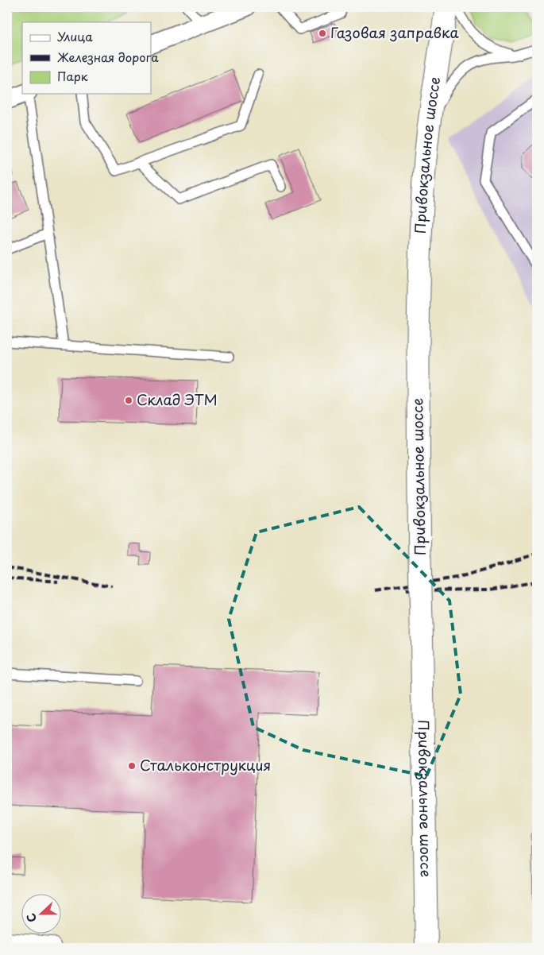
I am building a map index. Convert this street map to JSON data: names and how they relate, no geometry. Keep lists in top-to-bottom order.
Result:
{
  "streets": {
    "main road": ["Привокзальное шоссе"]
  },
  "places": ["Газовая заправка", "Склад ЭТМ", "Стальконструкция"],
  "legend": ["Улица", "Железная дорога", "Парк"],
  "north": "left"
}
